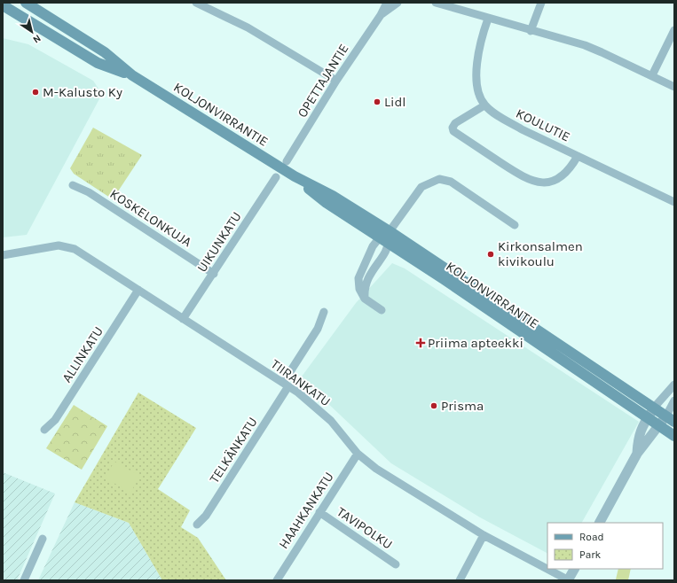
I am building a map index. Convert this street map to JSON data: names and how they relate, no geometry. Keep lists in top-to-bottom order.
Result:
{
  "streets": {
    "main road": ["KOLJONVIRRANTIE"],
    "street": [
      "OPETTAJANTIE",
      "KOULUTIE",
      "KOSKELONKUJA",
      "UIKUNKATU",
      "ALLINKATU",
      "TIIRANKATU",
      "TELKÄNKATU",
      "HAAHKANKATU",
      "TAVIPOLKU"
    ]
  },
  "crossings": [
    ["KOSKELONKUJA", "UIKUNKATU"],
    ["UIKUNKATU", "TIIRANKATU"],
    ["ALLINKATU", "TIIRANKATU"],
    ["TIIRANKATU", "TELKÄNKATU"],
    ["TIIRANKATU", "HAAHKANKATU"],
    ["HAAHKANKATU", "TAVIPOLKU"]
  ],
  "places": {
    "other": [
      "M-Kalusto Ky",
      "Lidl",
      "Kirkonsalmen kivikoulu",
      "Prisma"
    ],
    "health": ["Priima apteekki"]
  },
  "legend": ["Road", "Park"],
  "north": "bottom right"
}
